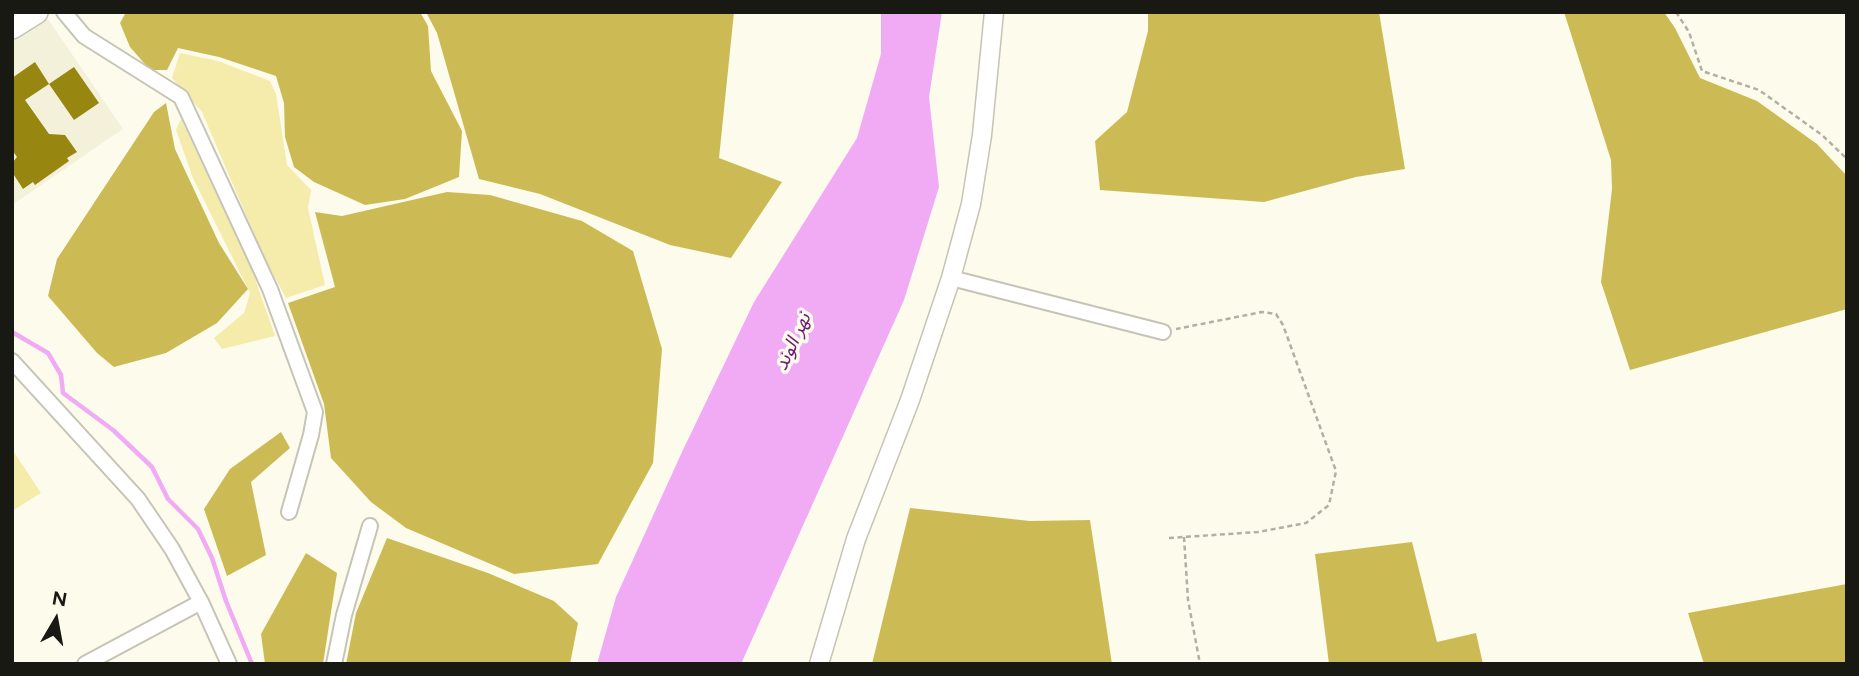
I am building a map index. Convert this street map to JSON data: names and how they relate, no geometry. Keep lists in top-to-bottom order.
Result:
{
  "water": ["نهر الوند"],
  "north": "top"
}
